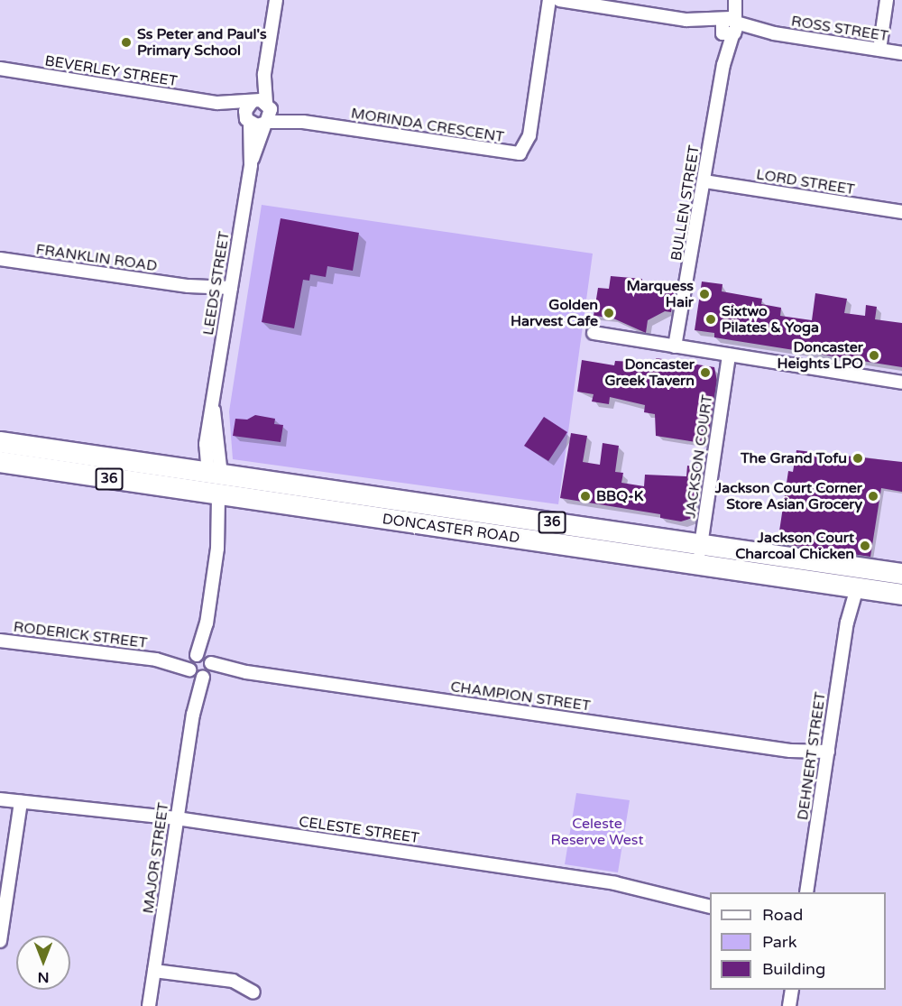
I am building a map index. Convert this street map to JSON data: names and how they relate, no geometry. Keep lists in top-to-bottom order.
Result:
{
  "streets": {
    "main road": ["36", "DONCASTER ROAD"],
    "street": [
      "ROSS STREET",
      "BEVERLEY STREET",
      "MORINDA CRESCENT",
      "LORD STREET",
      "BULLEN STREET",
      "FRANKLIN ROAD",
      "LEEDS STREET",
      "JACKSON COURT",
      "RODERICK STREET",
      "CHAMPION STREET",
      "DEHNERT STREET",
      "CELESTE STREET",
      "MAJOR STREET"
    ]
  },
  "crossings": [
    ["ROSS STREET", "BULLEN STREET"],
    ["BEVERLEY STREET", "MORINDA CRESCENT"],
    ["BEVERLEY STREET", "LEEDS STREET"],
    ["MORINDA CRESCENT", "LEEDS STREET"],
    ["LORD STREET", "BULLEN STREET"],
    ["FRANKLIN ROAD", "LEEDS STREET"],
    ["LEEDS STREET", "DONCASTER ROAD"],
    ["JACKSON COURT", "DONCASTER ROAD"],
    ["DONCASTER ROAD", "DEHNERT STREET"],
    ["DONCASTER ROAD", "MAJOR STREET"],
    ["RODERICK STREET", "CHAMPION STREET"],
    ["RODERICK STREET", "MAJOR STREET"],
    ["CHAMPION STREET", "DEHNERT STREET"],
    ["CHAMPION STREET", "MAJOR STREET"],
    ["CELESTE STREET", "MAJOR STREET"]
  ],
  "parks": ["Celeste Reserve West"],
  "places": [
    "Ss Peter and Paul's Primary School",
    "Marquess Hair",
    "Golden Harvest Cafe",
    "Sixtwo Pilates & Yoga",
    "Doncaster Heights LPO",
    "Doncaster Greek Tavern",
    "The Grand Tofu",
    "BBQ-K",
    "Jackson Court Corner Store Asian Grocery",
    "Jackson Court Charcoal Chicken"
  ],
  "legend": ["Road", "Park", "Building"],
  "north": "bottom"
}
